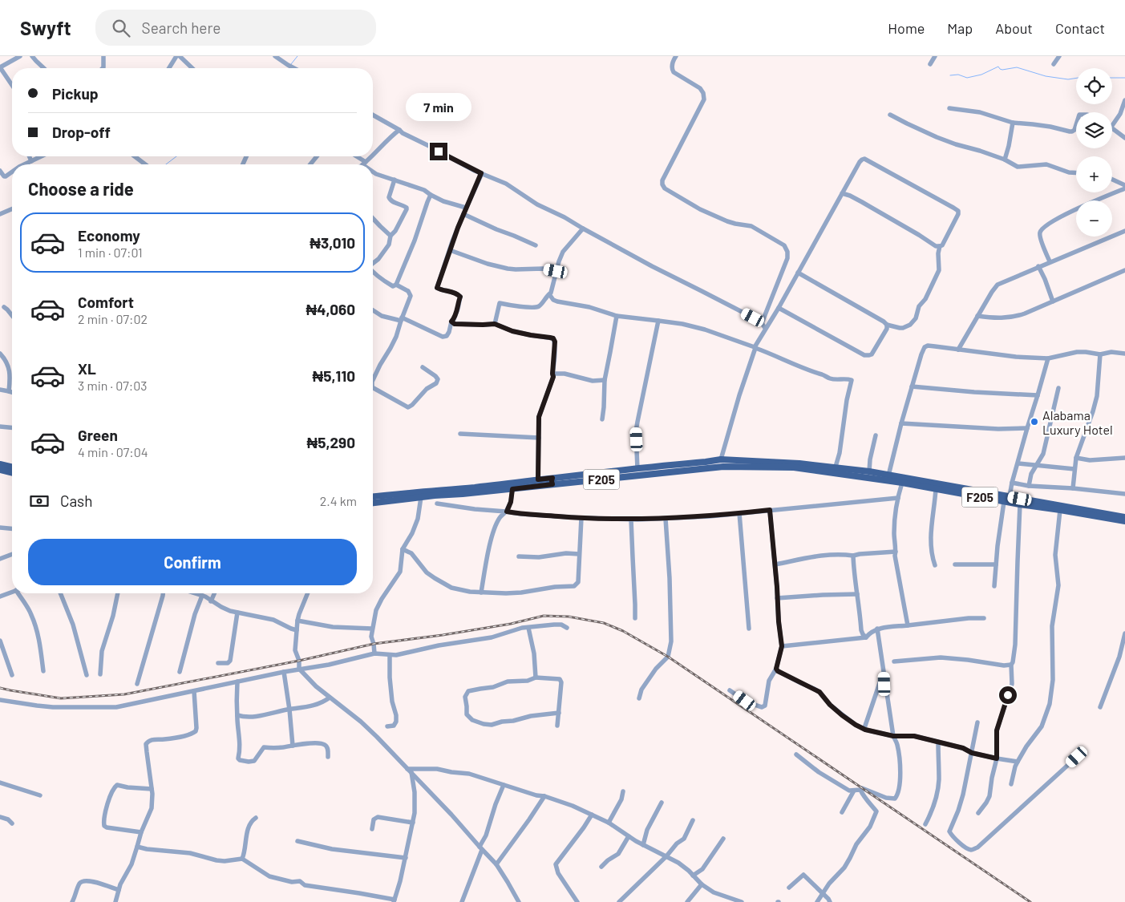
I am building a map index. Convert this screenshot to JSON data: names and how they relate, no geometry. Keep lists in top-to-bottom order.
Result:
{
  "streets": {
    "main road": ["F205"]
  },
  "places": ["Alabama Luxury Hotel"],
  "page": {
    "header": "Swyft",
    "search": "Search here",
    "nav": [
      "Home",
      "Map",
      "About",
      "Contact"
    ],
    "map_buttons": ["+", "−"],
    "banner": ["Pickup", "Drop-off"],
    "bubble": "7 min",
    "heading": "Choose a ride",
    "list": [
      {
        "name": "Economy",
        "note": "1 min · 07:01",
        "value": "₦3,010"
      },
      {
        "name": "Comfort",
        "note": "2 min · 07:02",
        "value": "₦4,060"
      },
      {
        "name": "XL",
        "note": "3 min · 07:03",
        "value": "₦5,110"
      },
      {
        "name": "Green",
        "note": "4 min · 07:04",
        "value": "₦5,290"
      }
    ],
    "pay": ["Cash", "2.4 km"],
    "buttons": "Confirm"
  }
}
